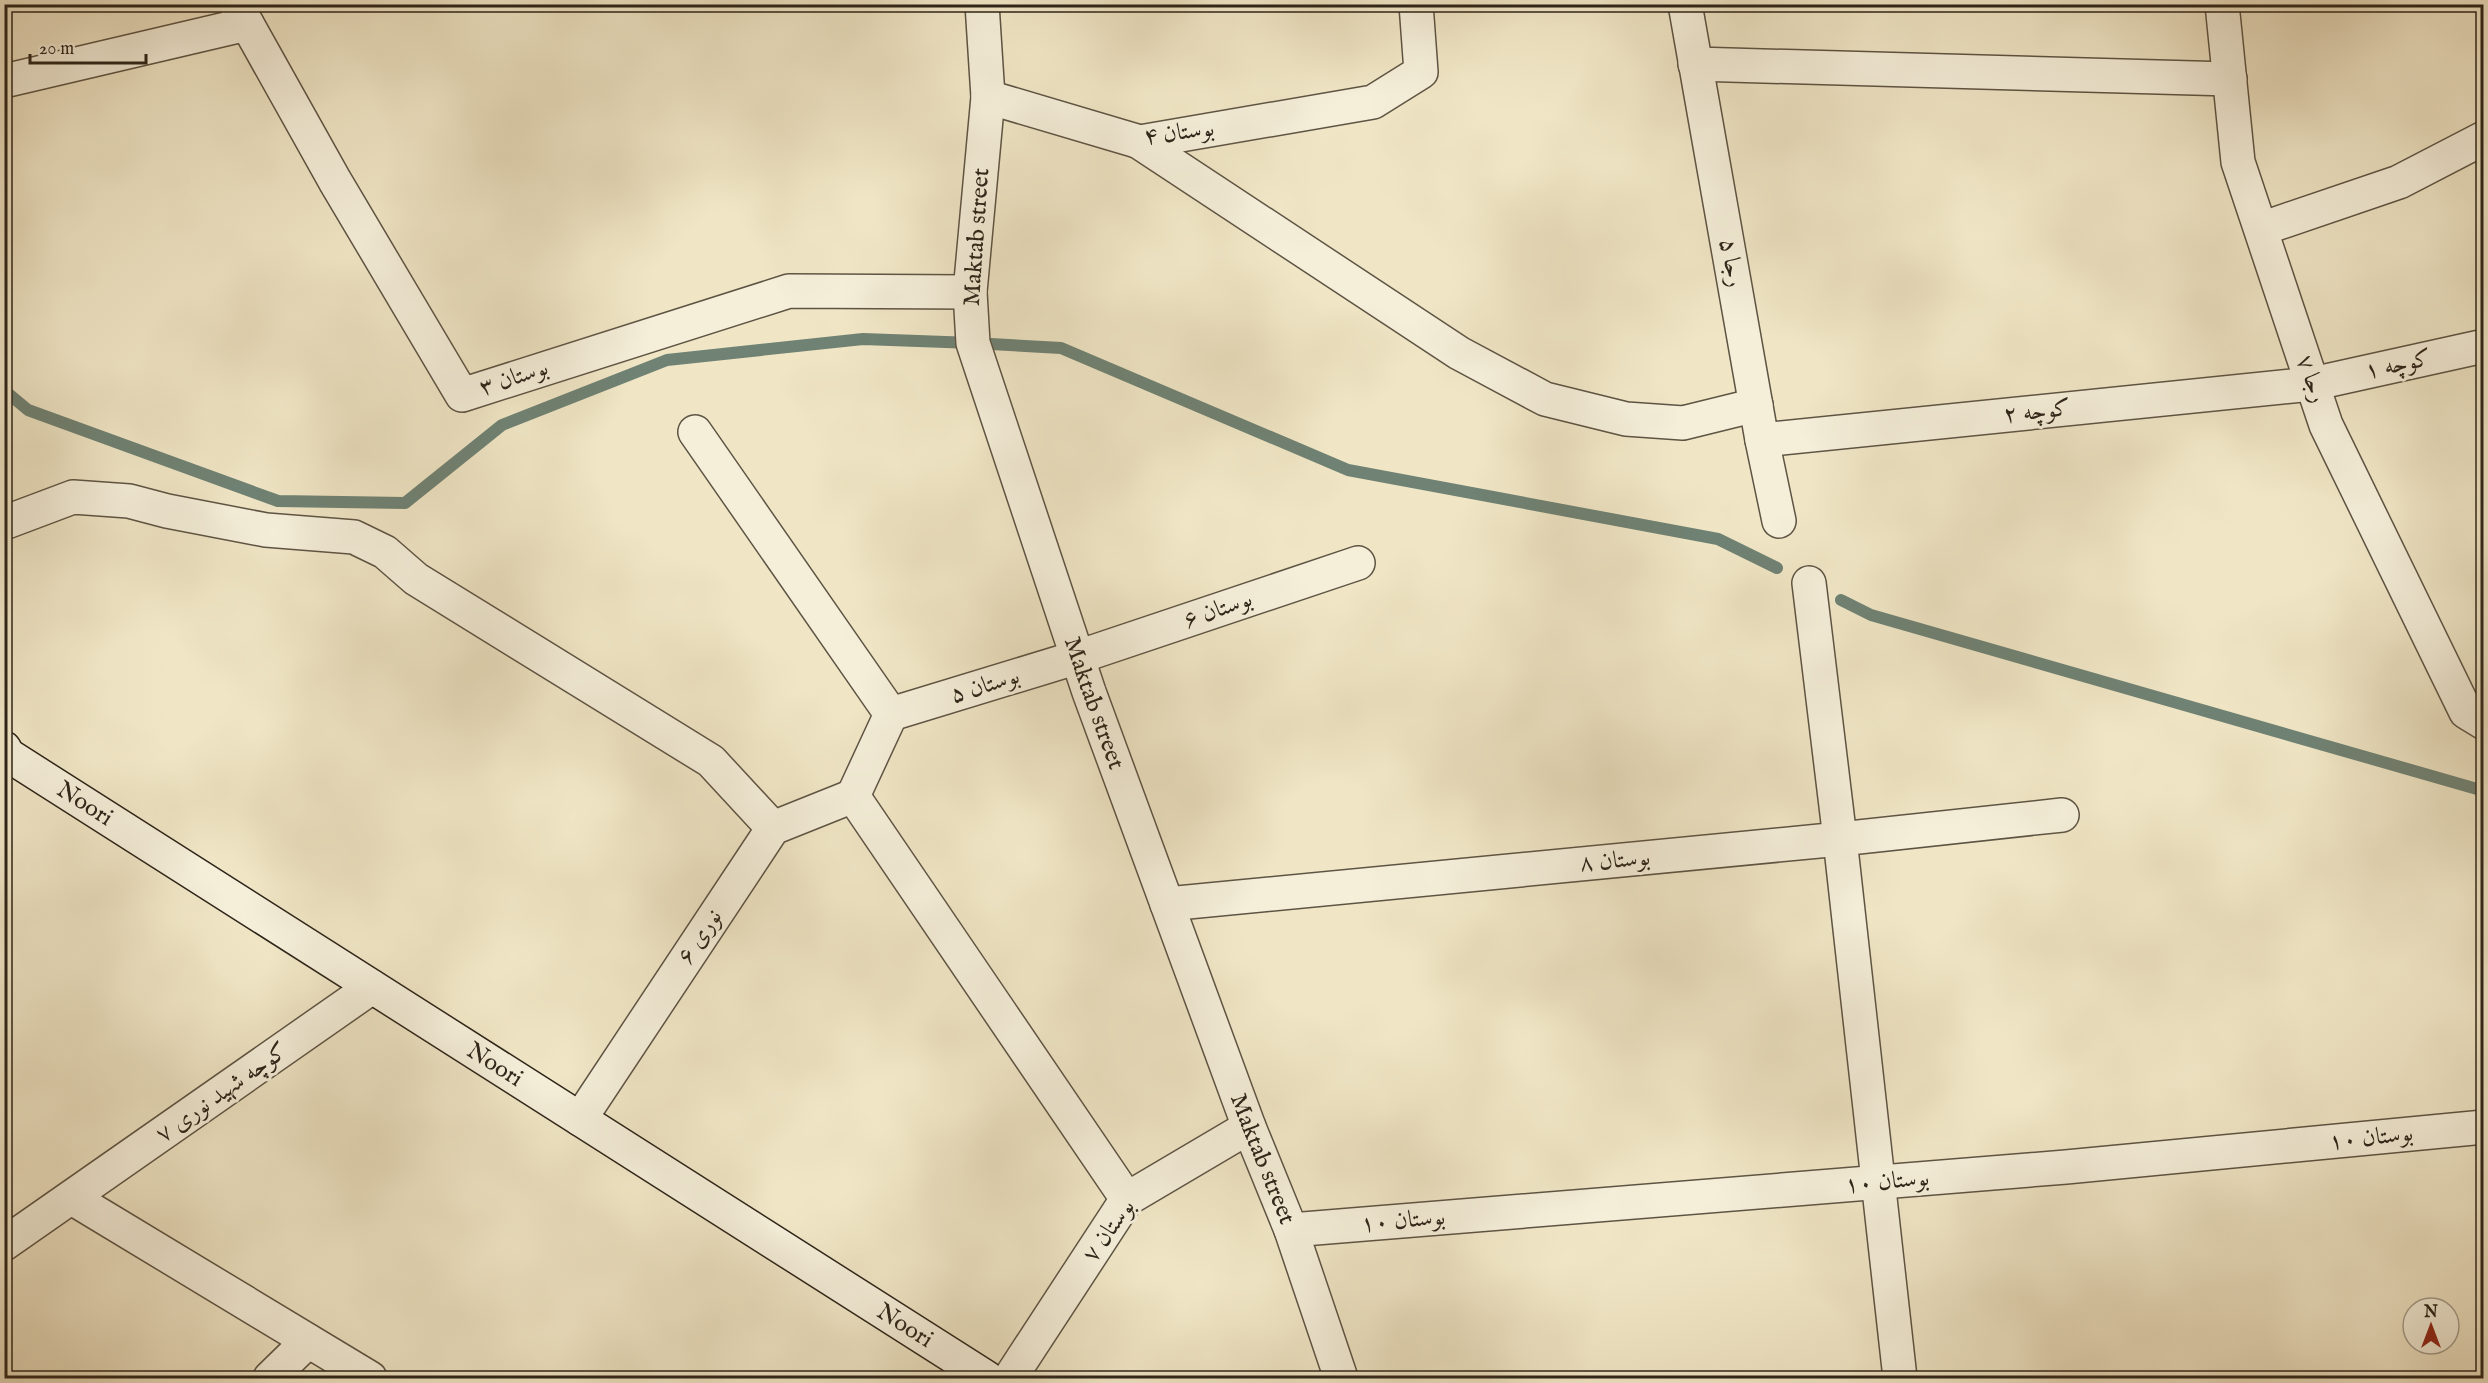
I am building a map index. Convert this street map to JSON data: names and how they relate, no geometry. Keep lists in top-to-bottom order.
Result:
{
  "streets": {
    "street": [
      "بوستان ۴",
      "Maktab street",
      "رجا ۵",
      "کوچه ۱",
      "بوستان ۳",
      "رجا ۷",
      "کوچه ۲",
      "بوستان ۶",
      "بوستان ۵",
      "Noori",
      "بوستان ۸",
      "نوری ۶",
      "کوچه شهید نوری ۷",
      "بوستان ۱۰",
      "بوستان ۷"
    ]
  },
  "crossings": [
    ["بوستان ۴", "Maktab street"],
    ["Maktab street", "بوستان ۳"],
    ["Maktab street", "بوستان ۶"],
    ["Maktab street", "بوستان ۵"],
    ["Maktab street", "بوستان ۸"],
    ["Maktab street", "بوستان ۱۰"],
    ["Maktab street", "بوستان ۷"],
    ["رجا ۵", "کوچه ۲"],
    ["کوچه ۱", "رجا ۷"],
    ["کوچه ۱", "کوچه ۲"],
    ["رجا ۷", "کوچه ۲"],
    ["بوستان ۶", "بوستان ۵"],
    ["Noori", "نوری ۶"],
    ["Noori", "کوچه شهید نوری ۷"]
  ],
  "scale_bar": "20 m",
  "north": "top"
}
